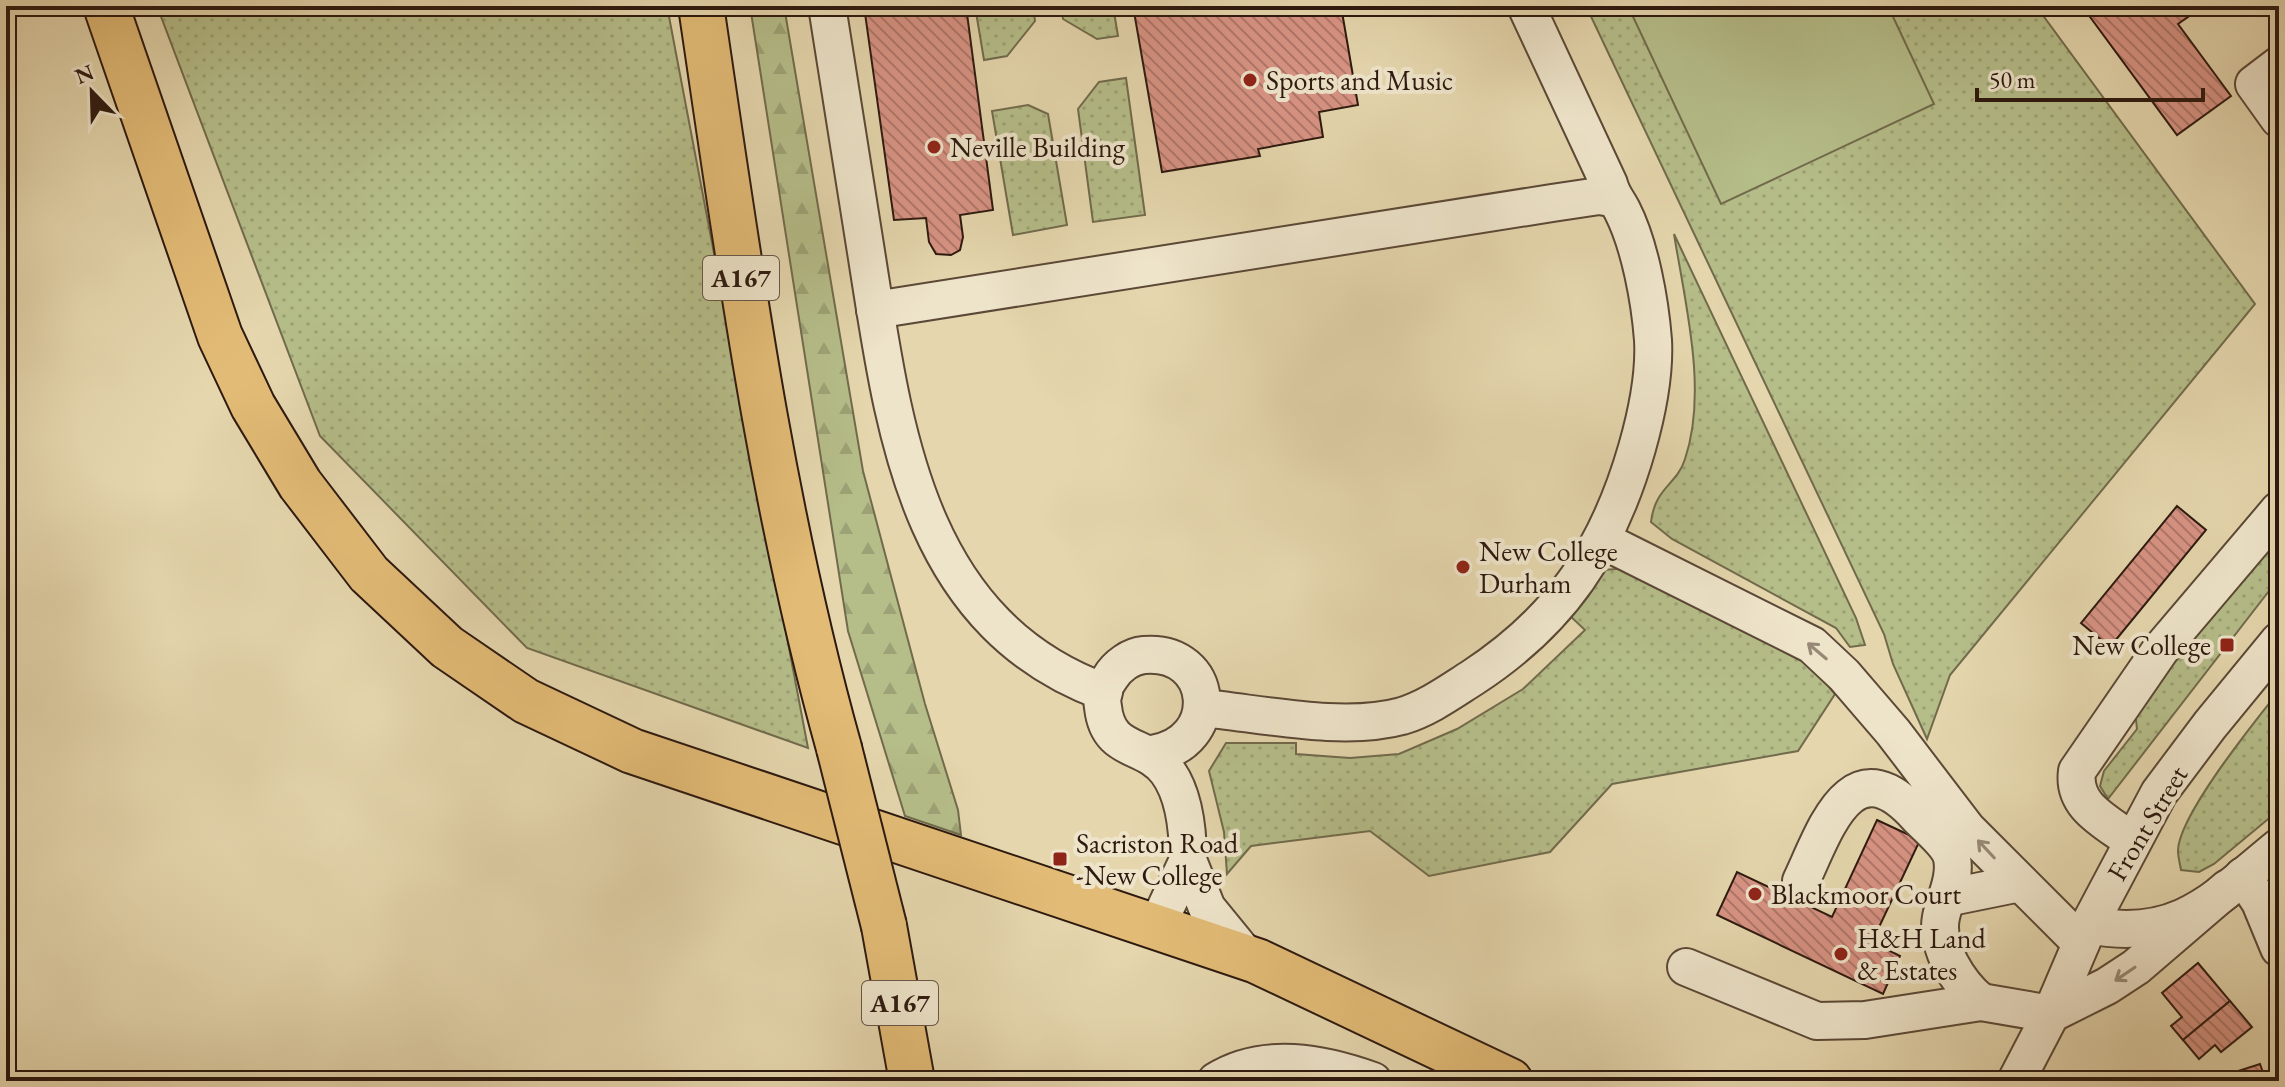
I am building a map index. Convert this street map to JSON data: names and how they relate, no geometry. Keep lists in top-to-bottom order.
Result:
{
  "streets": {
    "main road": ["A167"],
    "street": ["Front Street"]
  },
  "places": {
    "other": [
      "Sports and Music",
      "Neville Building",
      "New College Durham",
      "Blackmoor Court",
      "H&H Land & Estates"
    ],
    "transit": ["New College", "Sacriston Road -New College"]
  },
  "scale_bar": "50 m",
  "north": "top left"
}
